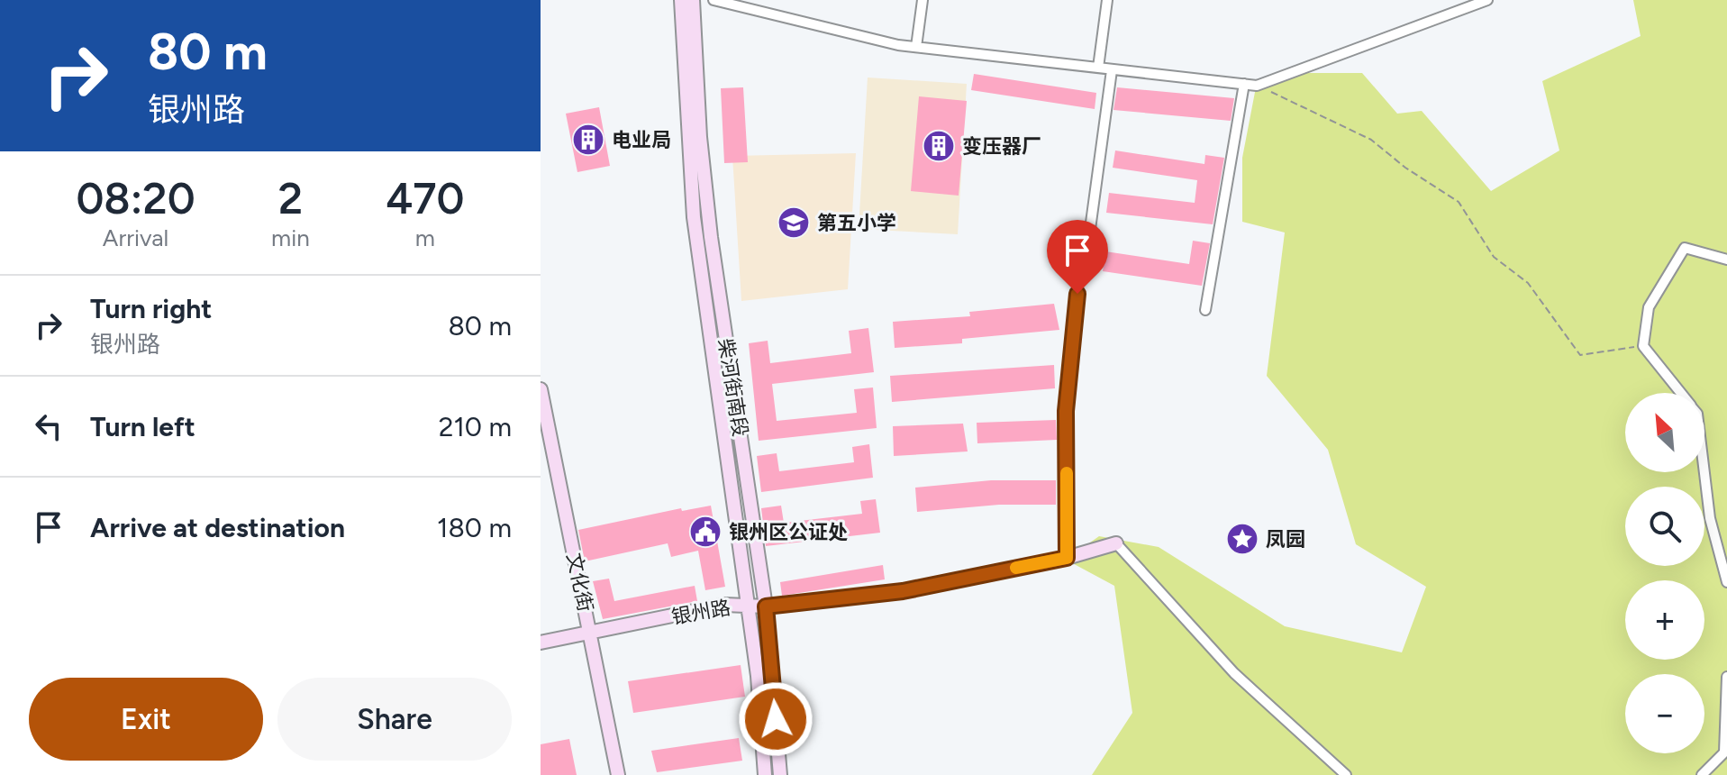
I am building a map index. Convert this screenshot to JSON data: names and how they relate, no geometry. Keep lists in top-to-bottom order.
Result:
{
  "streets": {
    "main road": ["柴河街南段", "文化街", "银州路"]
  },
  "crossings": [
    ["柴河街南段", "银州路"],
    ["文化街", "银州路"]
  ],
  "places": {
    "building": ["电业局", "变压器厂"],
    "school or university": ["第五小学"],
    "public building": ["银州区公证处"],
    "place": ["凤园"]
  },
  "north": "top left",
  "page": {
    "turn": ["80 m", "银州路"],
    "eta": [
      "08:20",
      "Arrival",
      "2",
      "min",
      "470",
      "m"
    ],
    "list": [
      {
        "name": "Turn right",
        "note": "银州路",
        "value": "80 m"
      },
      {
        "name": "Turn left",
        "value": "210 m"
      },
      {
        "name": "Arrive at destination",
        "value": "180 m"
      }
    ],
    "map_buttons": ["+", "−"],
    "buttons": ["Exit", "Share"]
  }
}
